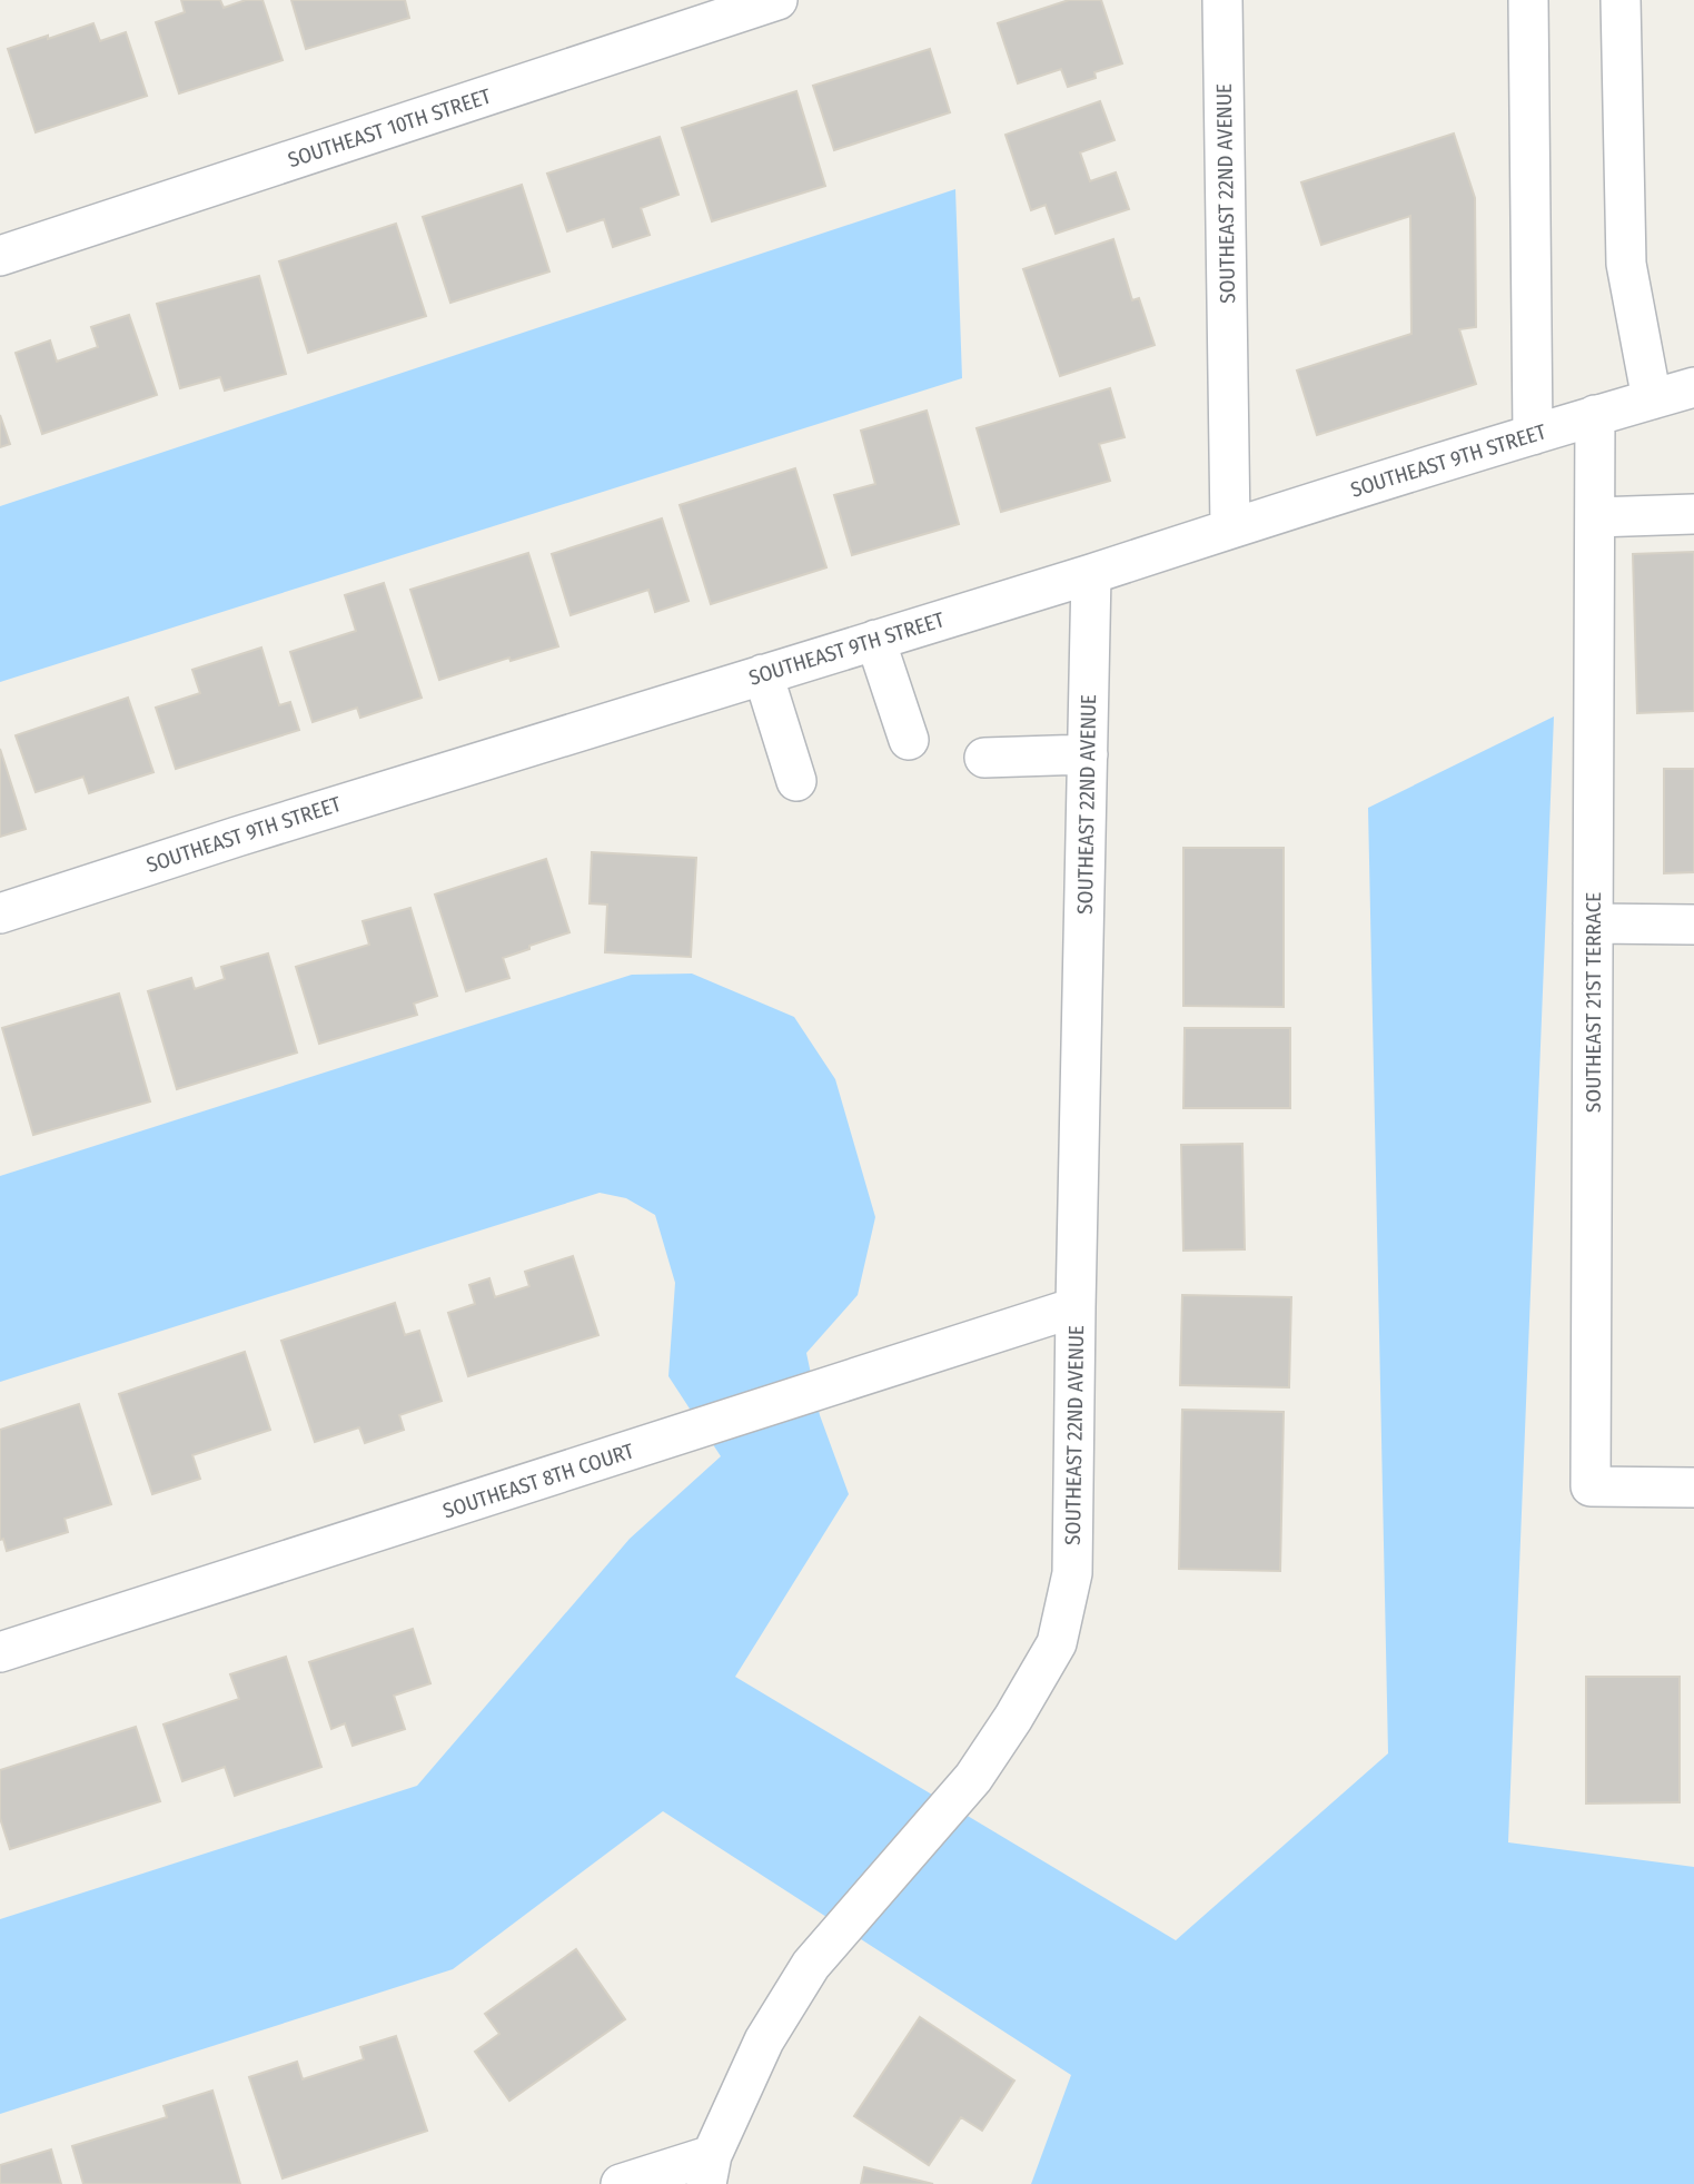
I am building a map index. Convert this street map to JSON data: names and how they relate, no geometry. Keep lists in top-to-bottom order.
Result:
{
  "streets": {
    "street": [
      "SOUTHEAST 10TH STREET",
      "SOUTHEAST 22ND AVENUE",
      "SOUTHEAST 9TH STREET",
      "SOUTHEAST 21ST TERRACE",
      "SOUTHEAST 8TH COURT"
    ]
  },
  "crossings": [
    ["SOUTHEAST 22ND AVENUE", "SOUTHEAST 9TH STREET"],
    ["SOUTHEAST 22ND AVENUE", "SOUTHEAST 8TH COURT"],
    ["SOUTHEAST 9TH STREET", "SOUTHEAST 21ST TERRACE"]
  ]
}
